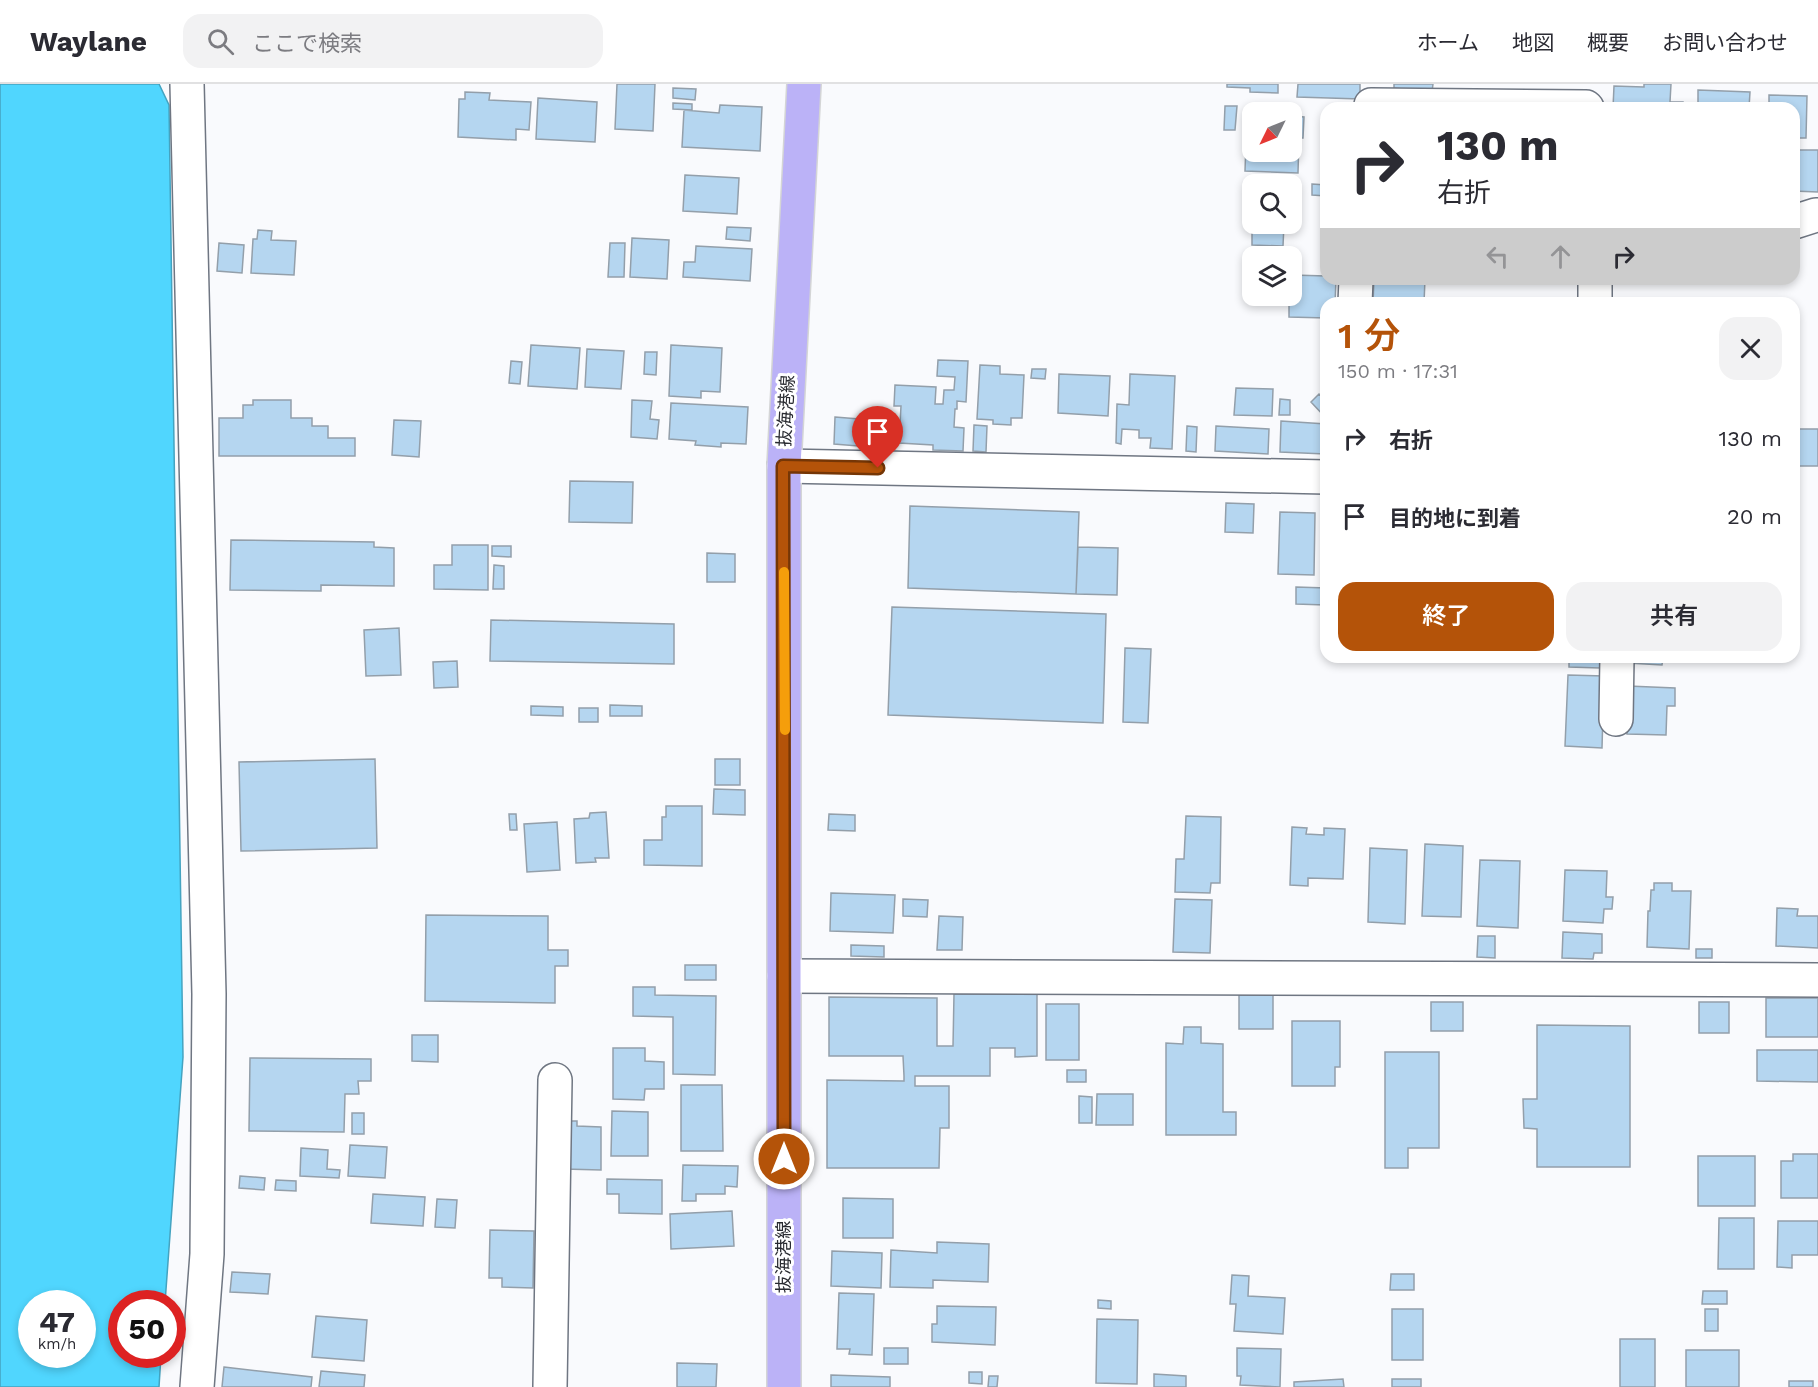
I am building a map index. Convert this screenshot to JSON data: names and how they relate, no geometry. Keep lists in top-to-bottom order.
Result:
{
  "streets": {
    "main road": ["抜海港線"]
  },
  "north": "bottom left",
  "page": {
    "header": "Waylane",
    "search": "ここで検索",
    "nav": [
      "ホーム",
      "地図",
      "概要",
      "お問い合わせ"
    ],
    "turn": ["130 m", "右折"],
    "heading": ["1 分", "150 m · 17:31"],
    "list": [
      {
        "name": "右折",
        "value": "130 m"
      },
      {
        "name": "目的地に到着",
        "value": "20 m"
      }
    ],
    "buttons": ["終了", "共有"],
    "speed": "47 km/h",
    "limit": "50"
  }
}
